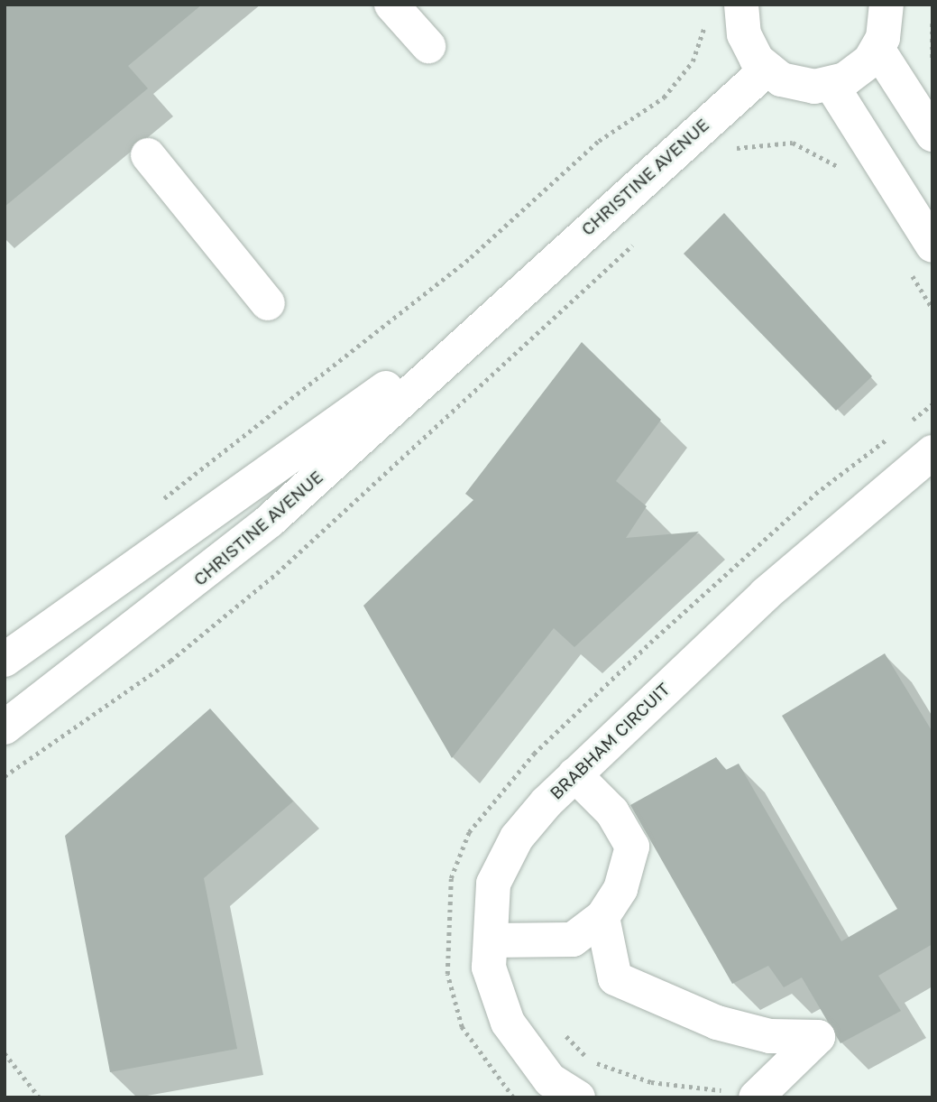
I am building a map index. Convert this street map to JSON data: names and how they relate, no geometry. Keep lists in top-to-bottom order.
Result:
{
  "streets": {
    "street": ["CHRISTINE AVENUE", "BRABHAM CIRCUIT"]
  }
}
